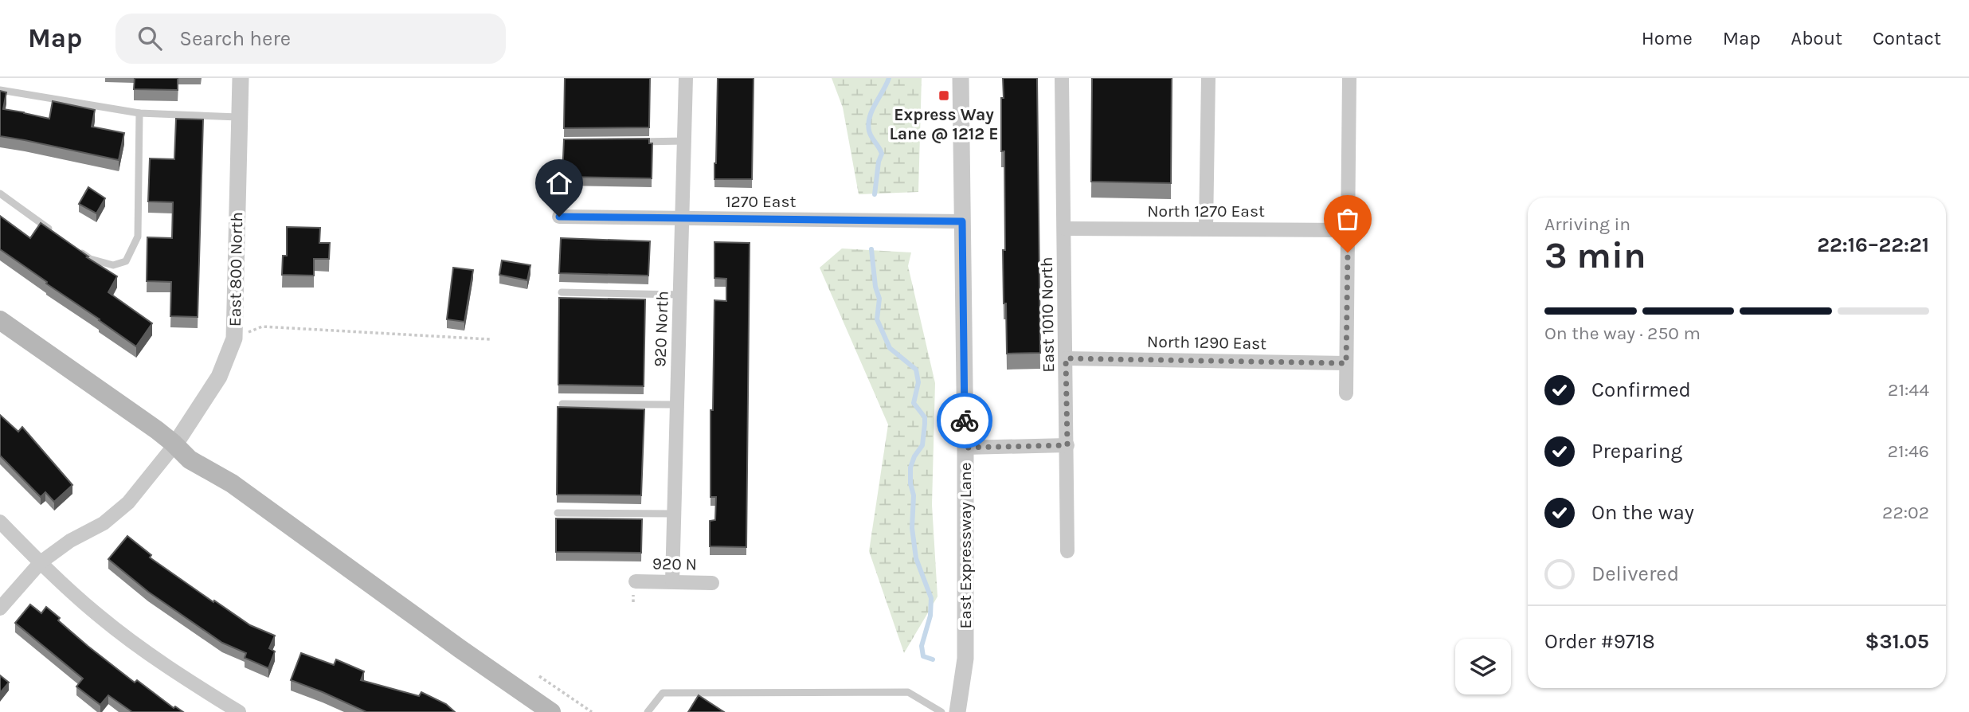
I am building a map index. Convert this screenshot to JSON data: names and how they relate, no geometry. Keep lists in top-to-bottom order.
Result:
{
  "streets": {
    "street": [
      "1270 East",
      "North 1270 East",
      "East 800 North",
      "East 1010 North",
      "920 North",
      "North 1290 East",
      "East Expressway Lane",
      "920 N"
    ]
  },
  "crossings": [
    ["1270 East", "920 North"],
    ["1270 East", "East Expressway Lane"],
    ["North 1270 East", "East 1010 North"],
    ["East 1010 North", "North 1290 East"],
    ["920 North", "920 N"]
  ],
  "places": {
    "transit": ["Express Way Lane @ 1212 E"]
  },
  "page": {
    "header": "Map",
    "search": "Search here",
    "nav": [
      "Home",
      "Map",
      "About",
      "Contact"
    ],
    "heading": ["3 min", "Arriving in", "22:16–22:21"],
    "panel": ["Order #9718", "$31.05"],
    "bar": "On the way · 250 m",
    "list": [
      ["Confirmed", "21:44"],
      ["Preparing", "21:46"],
      ["On the way", "22:02"],
      "Delivered"
    ]
  }
}
